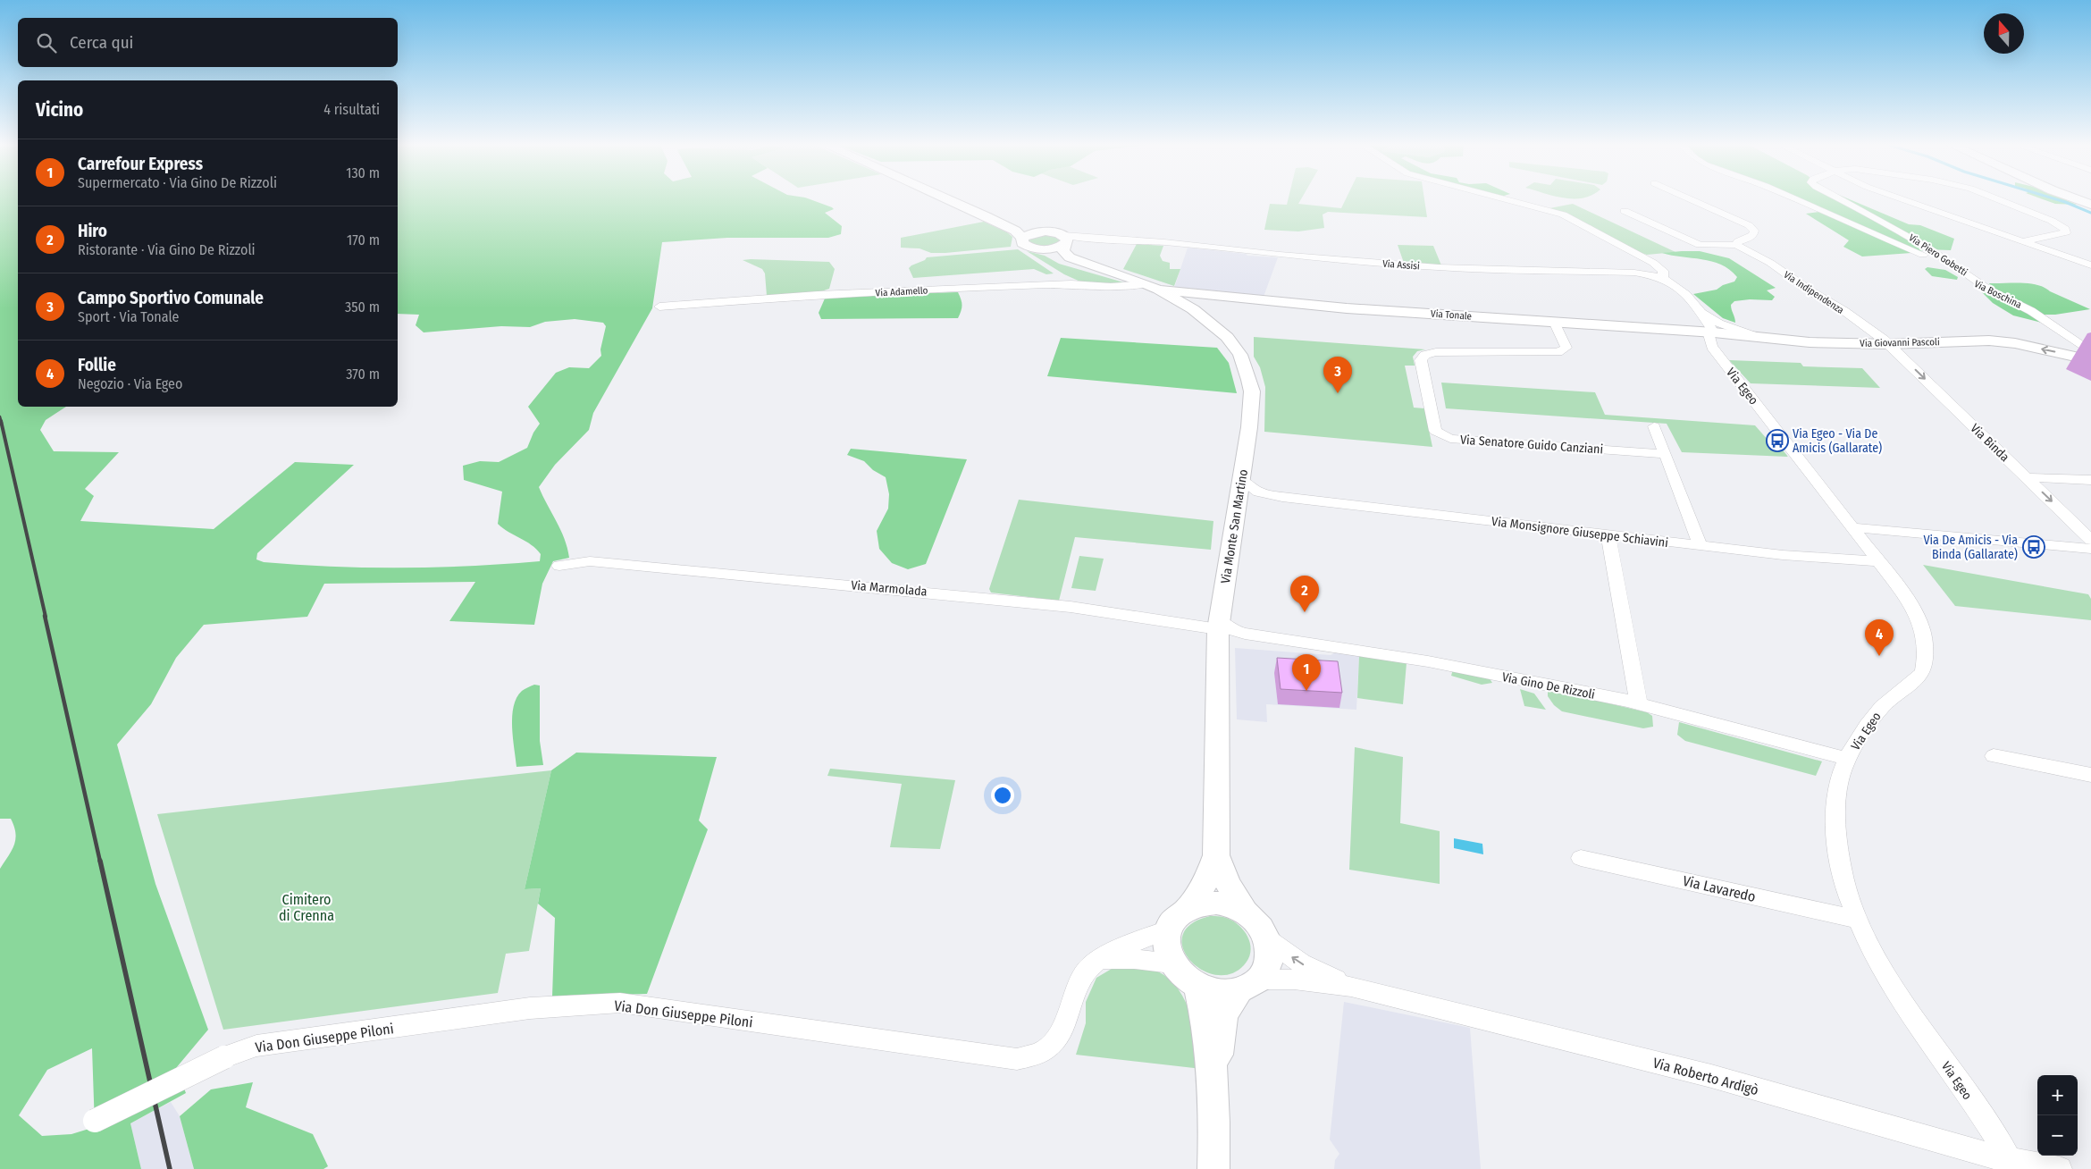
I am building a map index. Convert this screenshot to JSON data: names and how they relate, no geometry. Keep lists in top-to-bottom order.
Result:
{
  "streets": {
    "street": [
      "Via Piero Gobetti",
      "Via Assisi",
      "Via Adamello",
      "Via Indipendenza",
      "Via Boschina",
      "Via Tonale",
      "Via Giovanni Pascoli",
      "Via Egeo",
      "Via Binda",
      "Via Senatore Guido Canziani",
      "Via Monte San Martino",
      "Via Monsignore Giuseppe Schiavini",
      "Via Marmolada",
      "Via Gino De Rizzoli",
      "Via Lavaredo",
      "Via Don Giuseppe Piloni",
      "Via Roberto Ardigò"
    ]
  },
  "crossings": [
    ["Via Piero Gobetti", "Via Boschina"],
    ["Via Assisi", "Via Tonale"],
    ["Via Assisi", "Via Giovanni Pascoli"],
    ["Via Assisi", "Via Egeo"],
    ["Via Assisi", "Via Monte San Martino"],
    ["Via Adamello", "Via Tonale"],
    ["Via Adamello", "Via Monte San Martino"],
    ["Via Indipendenza", "Via Giovanni Pascoli"],
    ["Via Indipendenza", "Via Binda"],
    ["Via Tonale", "Via Giovanni Pascoli"],
    ["Via Tonale", "Via Egeo"],
    ["Via Tonale", "Via Senatore Guido Canziani"],
    ["Via Tonale", "Via Monte San Martino"],
    ["Via Giovanni Pascoli", "Via Egeo"],
    ["Via Giovanni Pascoli", "Via Binda"],
    ["Via Egeo", "Via Monsignore Giuseppe Schiavini"],
    ["Via Egeo", "Via Gino De Rizzoli"],
    ["Via Egeo", "Via Lavaredo"],
    ["Via Egeo", "Via Roberto Ardigò"],
    ["Via Monte San Martino", "Via Monsignore Giuseppe Schiavini"],
    ["Via Monte San Martino", "Via Marmolada"],
    ["Via Monte San Martino", "Via Gino De Rizzoli"],
    ["Via Monte San Martino", "Via Don Giuseppe Piloni"],
    ["Via Monte San Martino", "Via Roberto Ardigò"],
    ["Via Marmolada", "Via Gino De Rizzoli"],
    ["Via Don Giuseppe Piloni", "Via Roberto Ardigò"]
  ],
  "one_way": ["Via Binda"],
  "parks": ["Cimitero di Crenna"],
  "places": {
    "bus stop": ["Via Egeo - Via De Amicis (Gallarate)", "Via De Amicis - Via Binda (Gallarate)"]
  },
  "north": "top",
  "page": {
    "search": "Cerca qui",
    "heading": ["Vicino", "4 risultati"],
    "list": [
      {
        "mark": "1",
        "name": "Carrefour Express",
        "note": "Supermercato · Via Gino De Rizzoli",
        "value": "130 m"
      },
      {
        "mark": "2",
        "name": "Hiro",
        "note": "Ristorante · Via Gino De Rizzoli",
        "value": "170 m"
      },
      {
        "mark": "3",
        "name": "Campo Sportivo Comunale",
        "note": "Sport · Via Tonale",
        "value": "350 m"
      },
      {
        "mark": "4",
        "name": "Follie",
        "note": "Negozio · Via Egeo",
        "value": "370 m"
      }
    ],
    "pins": [
      "3",
      "2",
      "4",
      "1"
    ],
    "map_buttons": ["+", "−"]
  }
}
